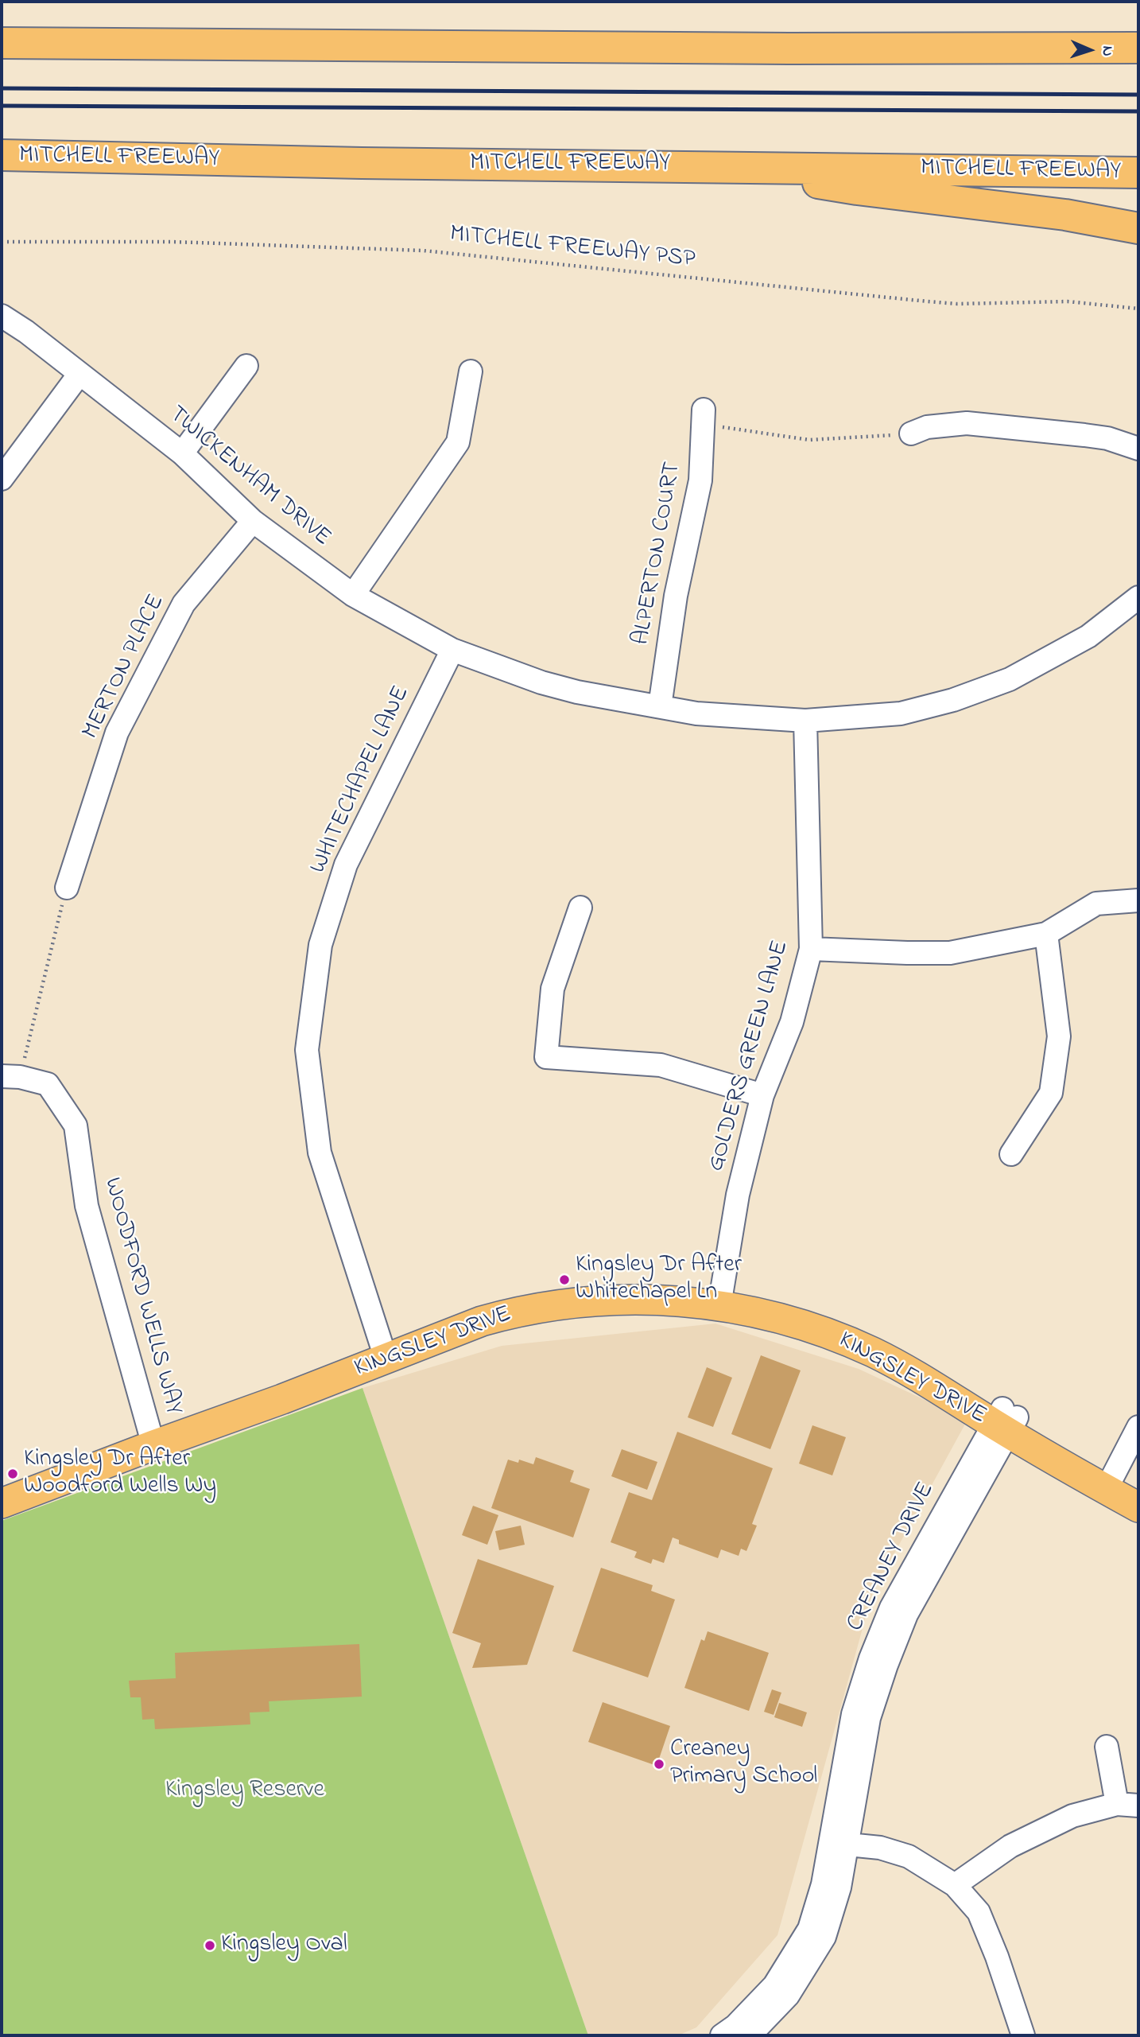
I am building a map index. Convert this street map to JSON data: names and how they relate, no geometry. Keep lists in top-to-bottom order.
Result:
{
  "streets": {
    "highway": ["MITCHELL FREEWAY"],
    "main road": ["KINGSLEY DRIVE"],
    "street": [
      "TWICKENHAM DRIVE",
      "ALPERTON COURT",
      "MERTON PLACE",
      "WHITECHAPEL LANE",
      "GOLDERS GREEN LANE",
      "WOODFORD WELLS WAY",
      "CREANEY DRIVE"
    ],
    "path": ["MITCHELL FREEWAY PSP"]
  },
  "crossings": [
    ["TWICKENHAM DRIVE", "ALPERTON COURT"],
    ["TWICKENHAM DRIVE", "MERTON PLACE"],
    ["TWICKENHAM DRIVE", "WHITECHAPEL LANE"],
    ["TWICKENHAM DRIVE", "GOLDERS GREEN LANE"],
    ["WHITECHAPEL LANE", "KINGSLEY DRIVE"],
    ["GOLDERS GREEN LANE", "KINGSLEY DRIVE"],
    ["WOODFORD WELLS WAY", "KINGSLEY DRIVE"],
    ["KINGSLEY DRIVE", "CREANEY DRIVE"]
  ],
  "parks": ["Kingsley Reserve"],
  "places": [
    "Kingsley Dr After Whitechapel Ln",
    "Kingsley Dr After Woodford Wells Wy",
    "Creaney Primary School",
    "Kingsley Oval"
  ],
  "north": "right"
}
